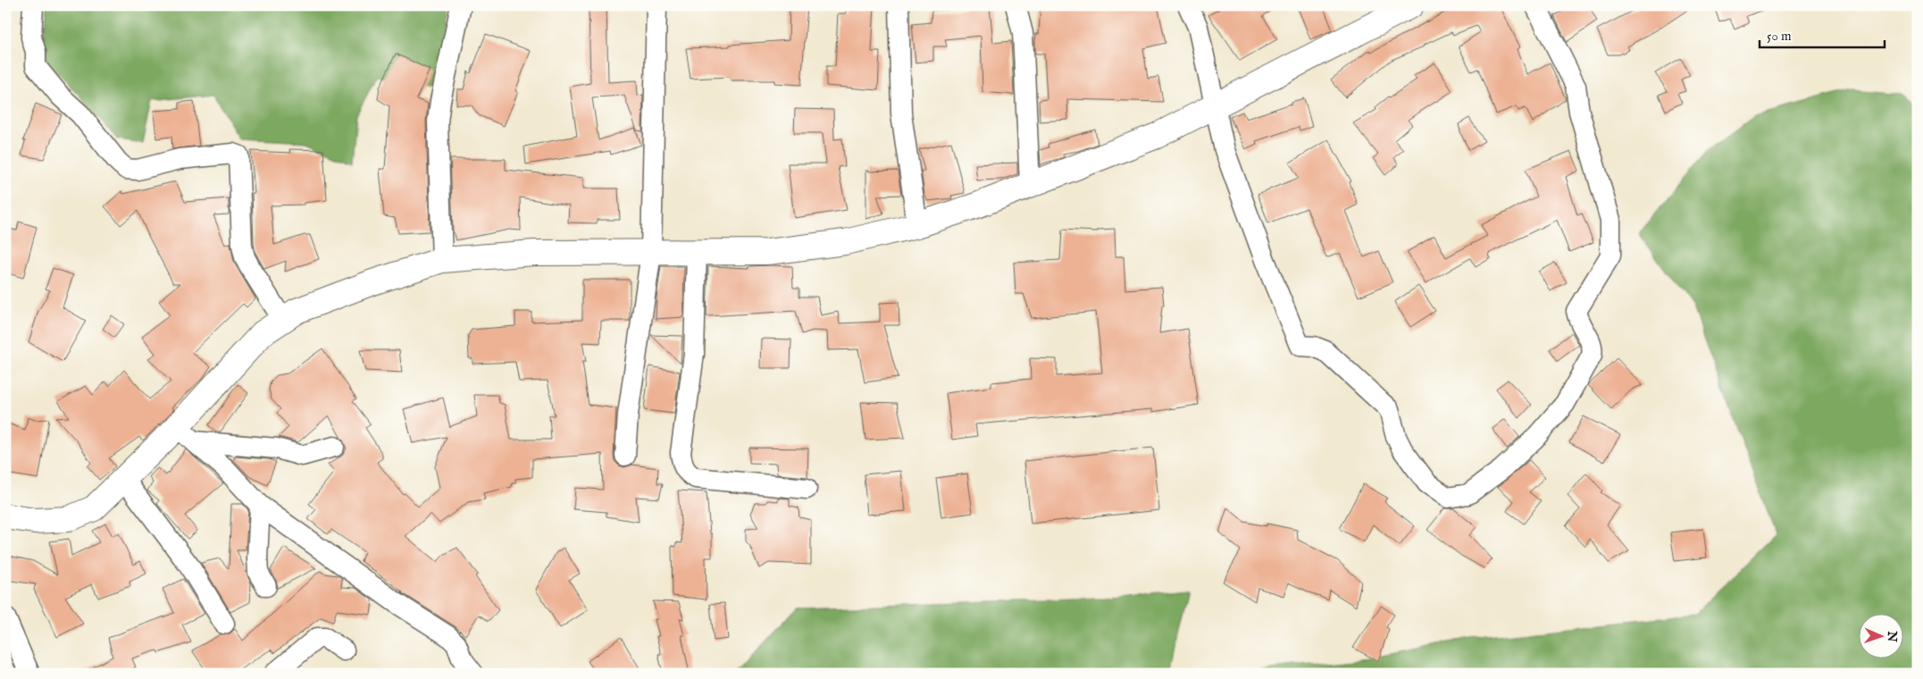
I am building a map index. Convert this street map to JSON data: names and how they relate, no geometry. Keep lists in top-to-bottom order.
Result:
{
  "scale_bar": "50 m",
  "north": "right"
}
